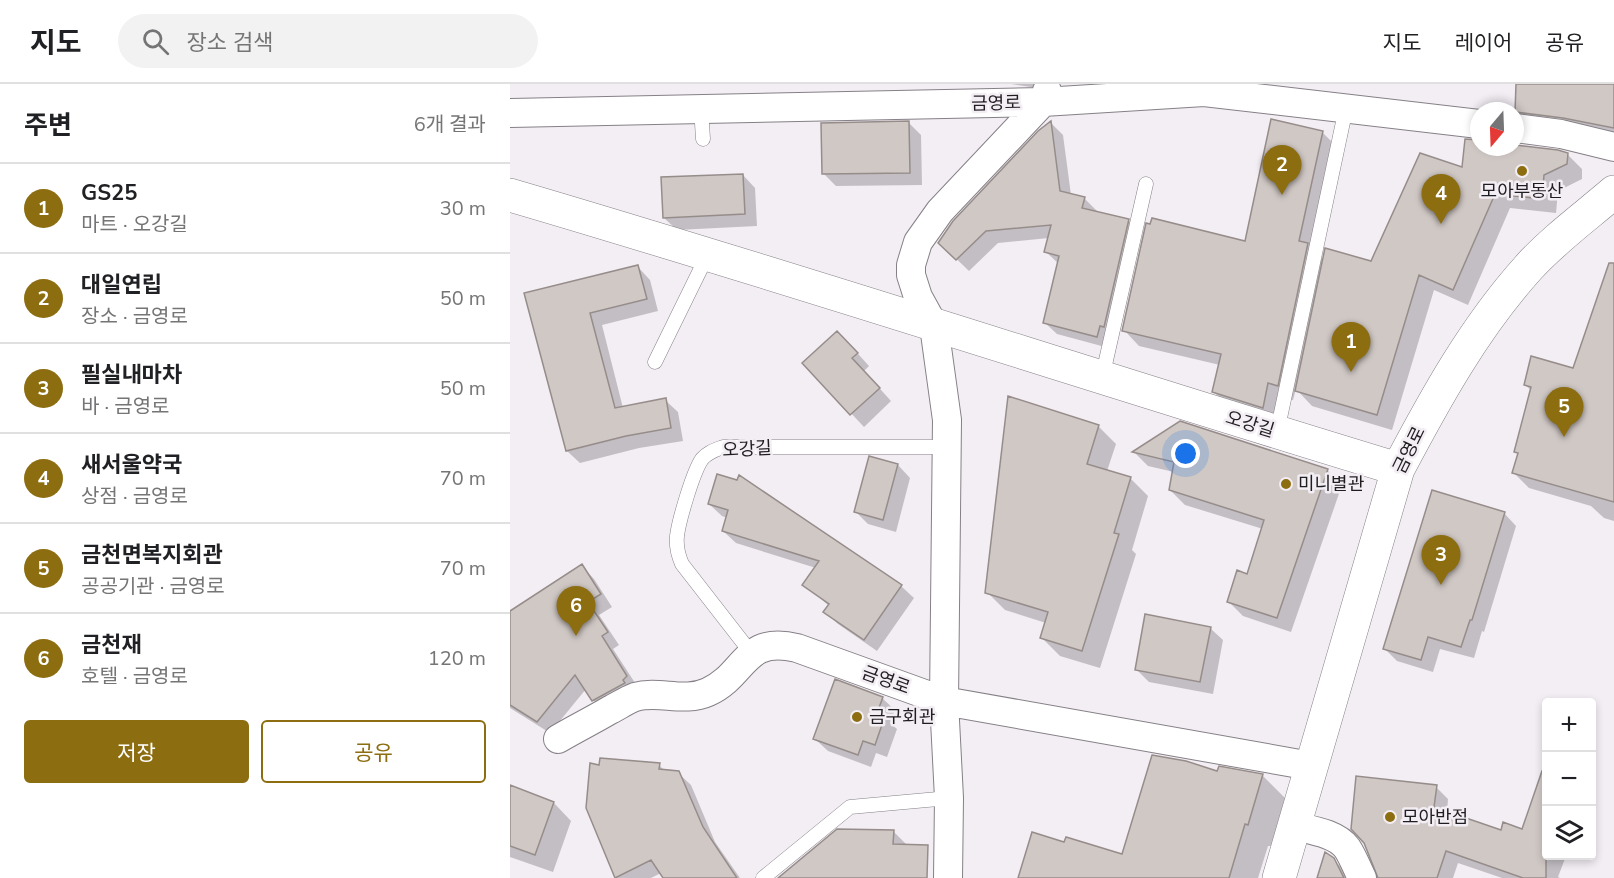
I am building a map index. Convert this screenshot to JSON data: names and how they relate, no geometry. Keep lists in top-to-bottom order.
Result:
{
  "streets": {
    "street": ["금영로", "오강길"]
  },
  "crossings": [
    ["금영로", "오강길"]
  ],
  "places": [
    "모아부동산",
    "미니별관",
    "금구회관",
    "모아반점"
  ],
  "north": "bottom",
  "page": {
    "header": "지도",
    "search": "장소 검색",
    "nav": ["지도", "레이어", "공유"],
    "heading": ["주변", "6개 결과"],
    "pins": [
      "2",
      "4",
      "1",
      "5",
      "3",
      "6"
    ],
    "list": [
      {
        "mark": "1",
        "name": "GS25",
        "note": "마트 · 오강길",
        "value": "30 m"
      },
      {
        "mark": "2",
        "name": "대일연립",
        "note": "장소 · 금영로",
        "value": "50 m"
      },
      {
        "mark": "3",
        "name": "필실내마차",
        "note": "바 · 금영로",
        "value": "50 m"
      },
      {
        "mark": "4",
        "name": "새서울약국",
        "note": "상점 · 금영로",
        "value": "70 m"
      },
      {
        "mark": "5",
        "name": "금천면복지회관",
        "note": "공공기관 · 금영로",
        "value": "70 m"
      },
      {
        "mark": "6",
        "name": "금천재",
        "note": "호텔 · 금영로",
        "value": "120 m"
      }
    ],
    "map_buttons": ["+", "−"],
    "buttons": ["저장", "공유"]
  }
}
